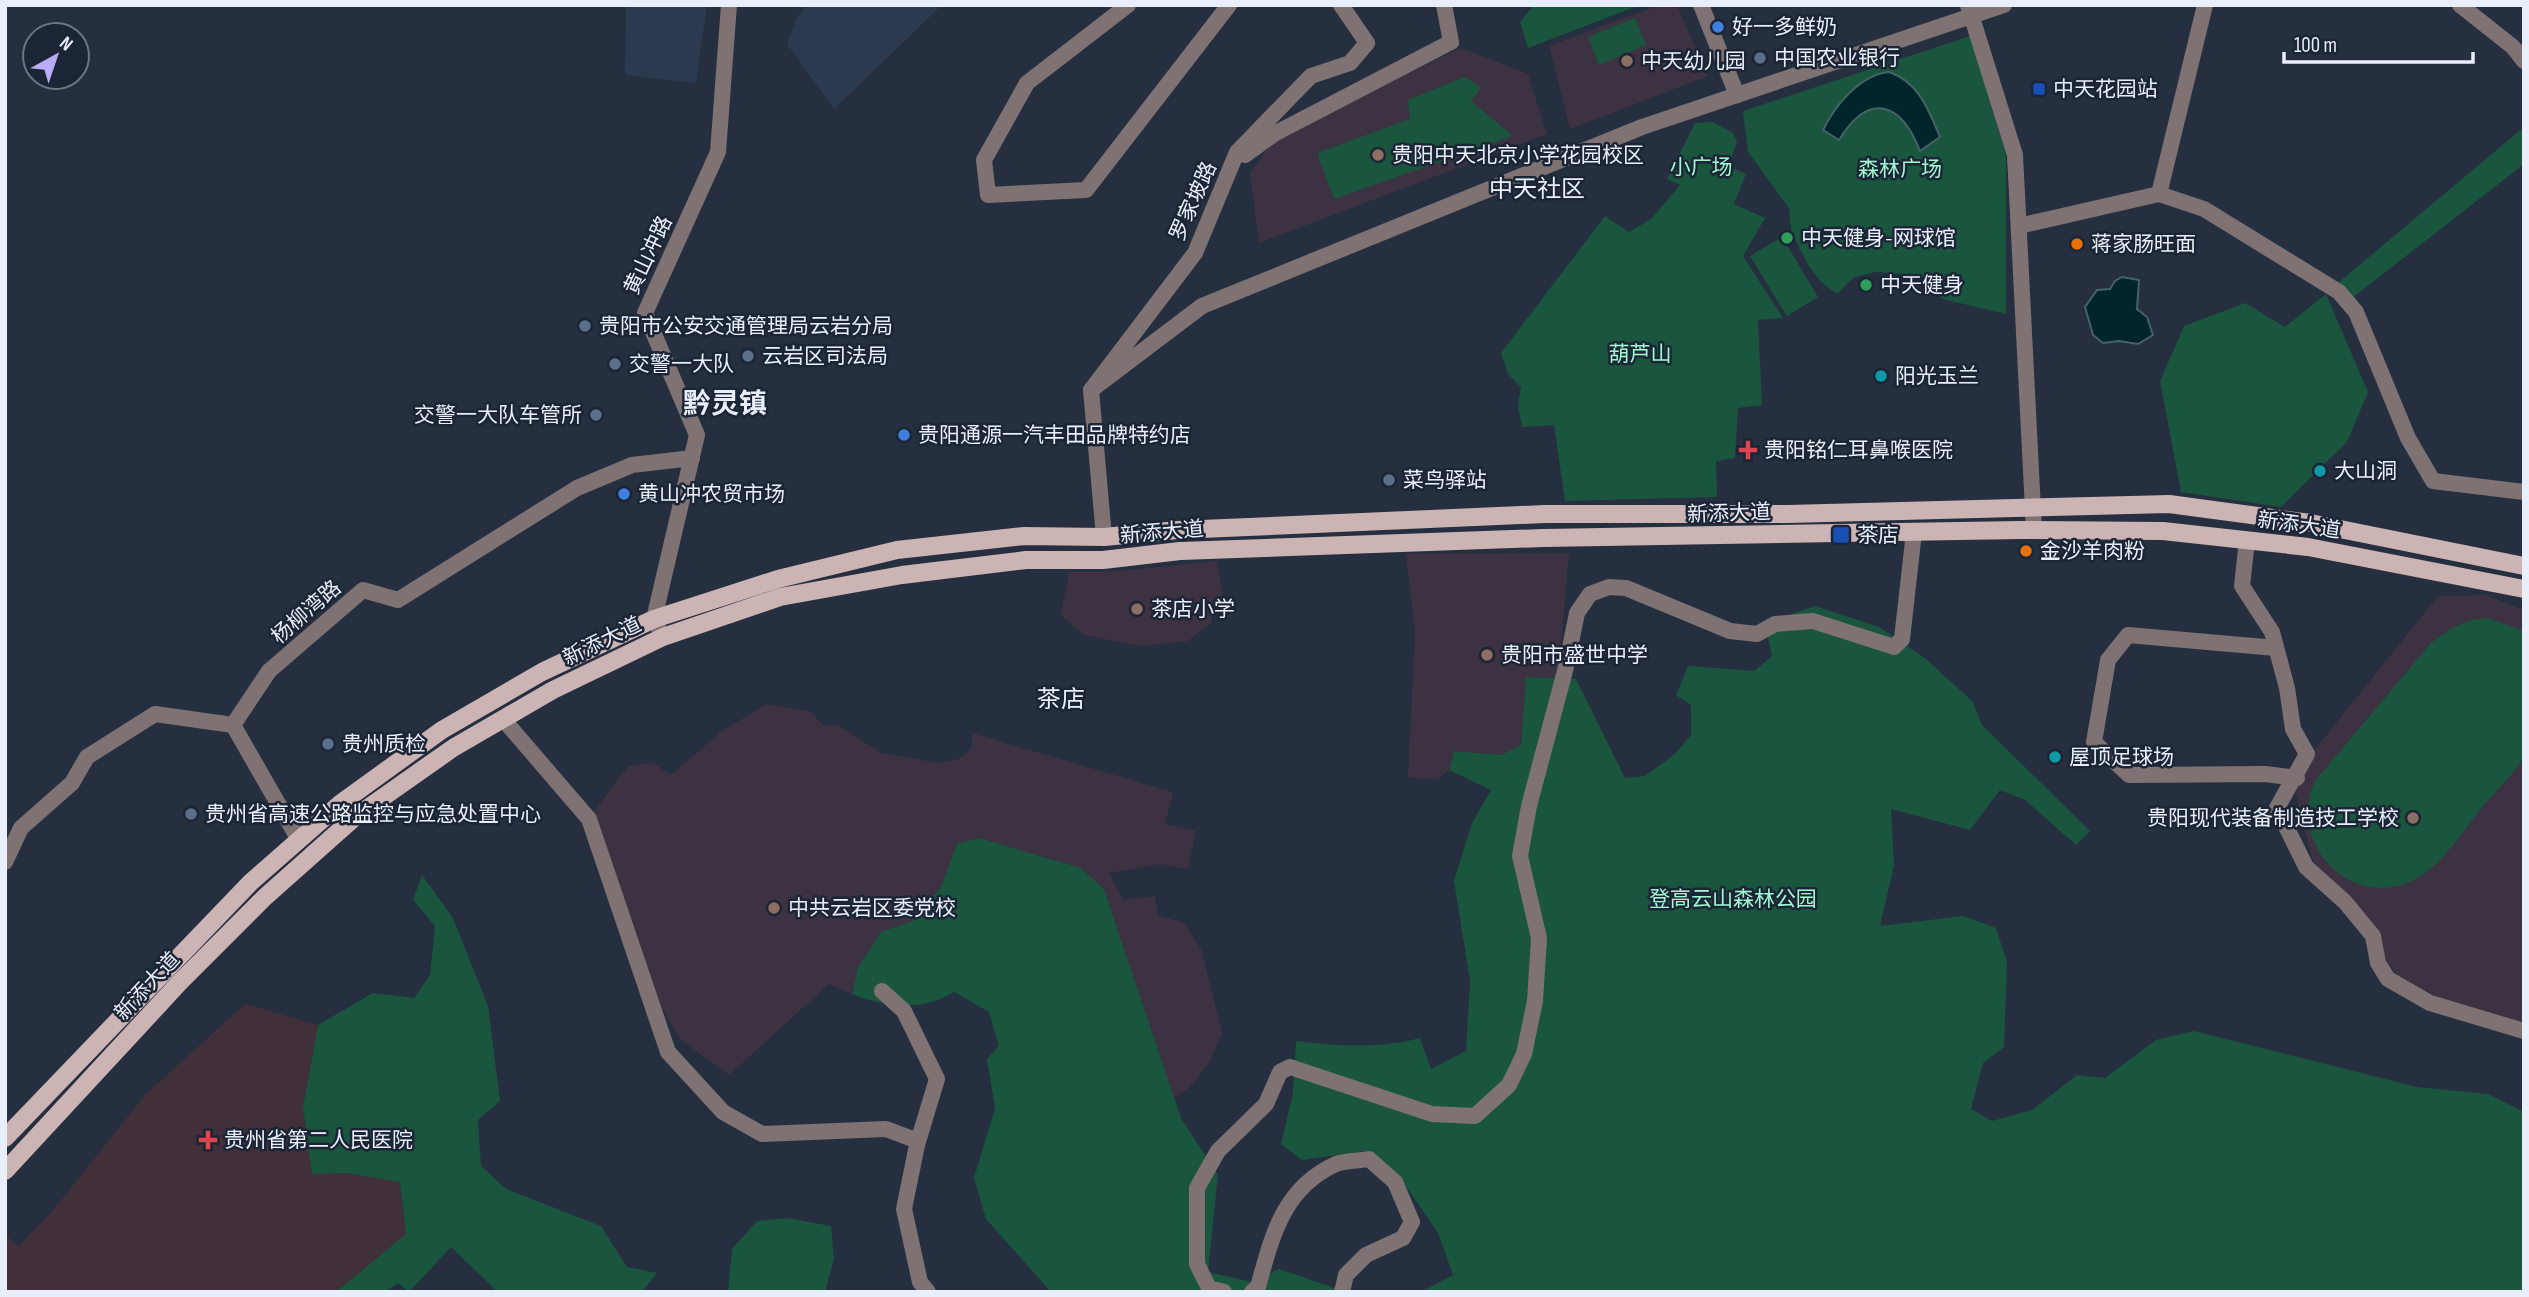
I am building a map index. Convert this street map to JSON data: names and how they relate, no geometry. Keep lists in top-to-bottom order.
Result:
{
  "streets": {
    "main road": ["新添大道"],
    "street": ["罗家坡路", "黄山冲路", "杨柳湾路"]
  },
  "crossings": [
    ["黄山冲路", "新添大道"],
    ["黄山冲路", "杨柳湾路"]
  ],
  "districts": ["中天社区", "黔灵镇", "茶店"],
  "parks": [
    "小广场",
    "森林广场",
    "葫芦山",
    "登高云山森林公园"
  ],
  "places": {
    "other": [
      "好一多鲜奶",
      "中国农业银行",
      "中天幼儿园",
      "贵阳中天北京小学花园校区",
      "中天健身-网球馆",
      "蒋家肠旺面",
      "中天健身",
      "贵阳市公安交通管理局云岩分局",
      "云岩区司法局",
      "交警一大队",
      "阳光玉兰",
      "交警一大队车管所",
      "贵阳通源一汽丰田品牌特约店",
      "大山洞",
      "菜鸟驿站",
      "黄山冲农贸市场",
      "金沙羊肉粉",
      "茶店小学",
      "贵阳市盛世中学",
      "贵州质检",
      "屋顶足球场",
      "贵州省高速公路监控与应急处置中心",
      "贵阳现代装备制造技工学校",
      "中共云岩区委党校"
    ],
    "transit": ["中天花园站", "茶店"],
    "health": ["贵阳铭仁耳鼻喉医院", "贵州省第二人民医院"]
  },
  "scale_bar": "100 m",
  "north": "top right"
}
